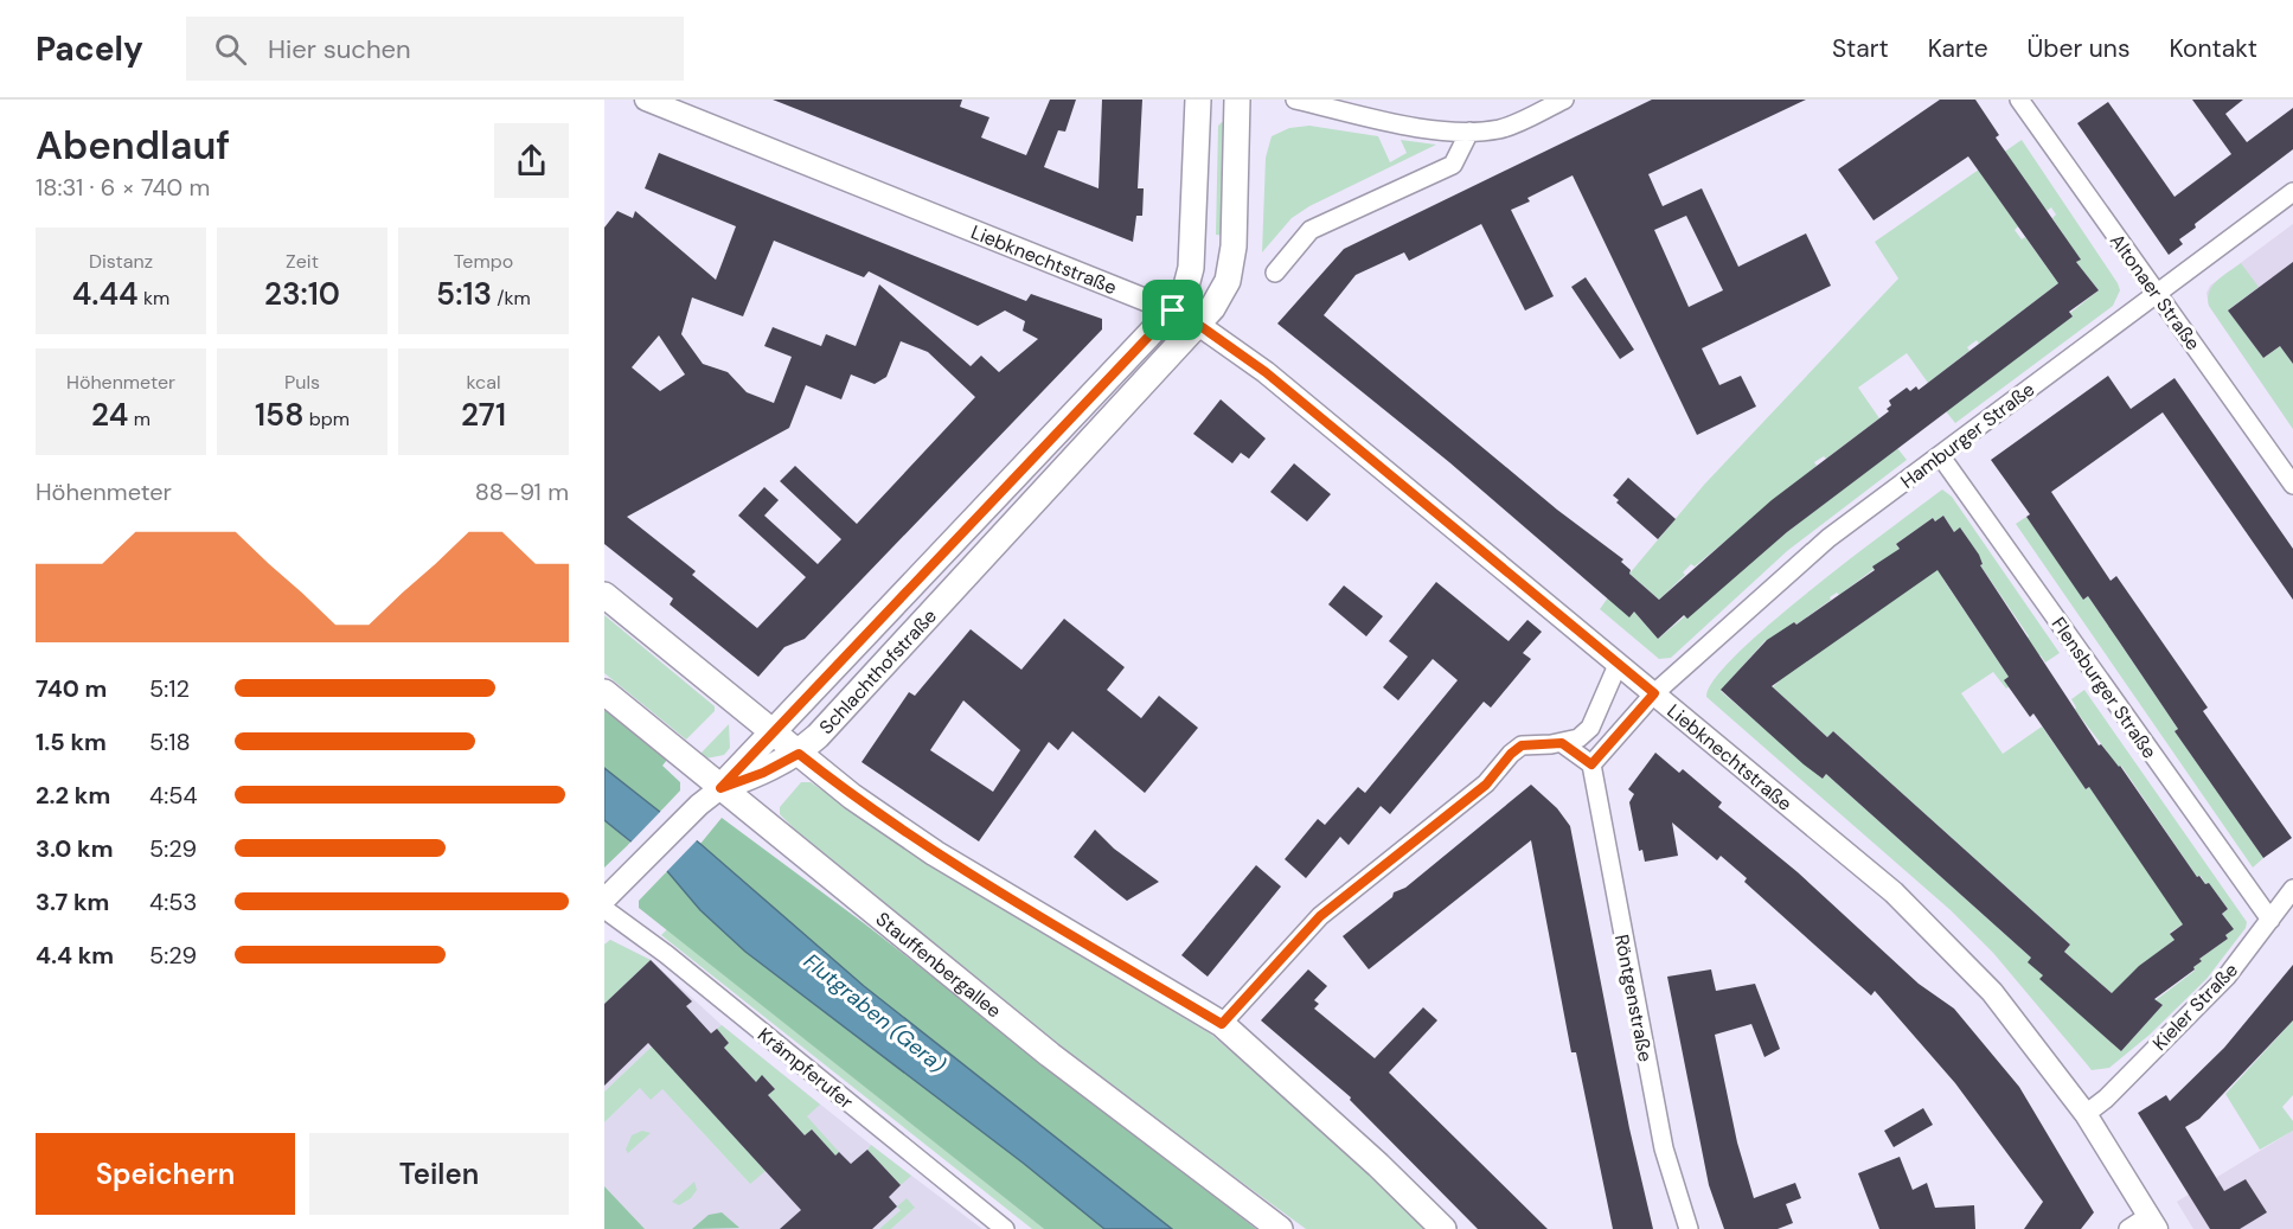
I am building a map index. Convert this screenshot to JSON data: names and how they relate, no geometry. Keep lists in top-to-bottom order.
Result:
{
  "streets": {
    "main road": ["Schlachthofstraße", "Stauffenbergallee"],
    "street": [
      "Liebknechtstraße",
      "Altonaer Straße",
      "Hamburger Straße",
      "Flensburger Straße",
      "Röntgenstraße",
      "Kieler Straße",
      "Krämpferufer"
    ]
  },
  "crossings": [
    ["Liebknechtstraße", "Hamburger Straße"],
    ["Liebknechtstraße", "Schlachthofstraße"],
    ["Liebknechtstraße", "Kieler Straße"],
    ["Altonaer Straße", "Hamburger Straße"],
    ["Hamburger Straße", "Flensburger Straße"],
    ["Schlachthofstraße", "Stauffenbergallee"],
    ["Flensburger Straße", "Kieler Straße"]
  ],
  "water": ["Flutgraben (Gera)"],
  "page": {
    "header": "Pacely",
    "search": "Hier suchen",
    "nav": [
      "Start",
      "Karte",
      "Über uns",
      "Kontakt"
    ],
    "heading": ["Abendlauf", "18:31 · 6 × 740 m"],
    "stats": [
      ["Distanz", "4.44 km"],
      ["Zeit", "23:10"],
      ["Tempo", "5:13 /km"],
      ["Höhenmeter", "24 m"],
      ["Puls", "158 bpm"],
      ["kcal", "271"]
    ],
    "chart": ["Höhenmeter", "88–91 m"],
    "list": [
      {
        "name": "740 m",
        "note": "5:12"
      },
      {
        "name": "1.5 km",
        "note": "5:18"
      },
      {
        "name": "2.2 km",
        "note": "4:54"
      },
      {
        "name": "3.0 km",
        "note": "5:29"
      },
      {
        "name": "3.7 km",
        "note": "4:53"
      },
      {
        "name": "4.4 km",
        "note": "5:29"
      }
    ],
    "buttons": ["Speichern", "Teilen"]
  }
}
